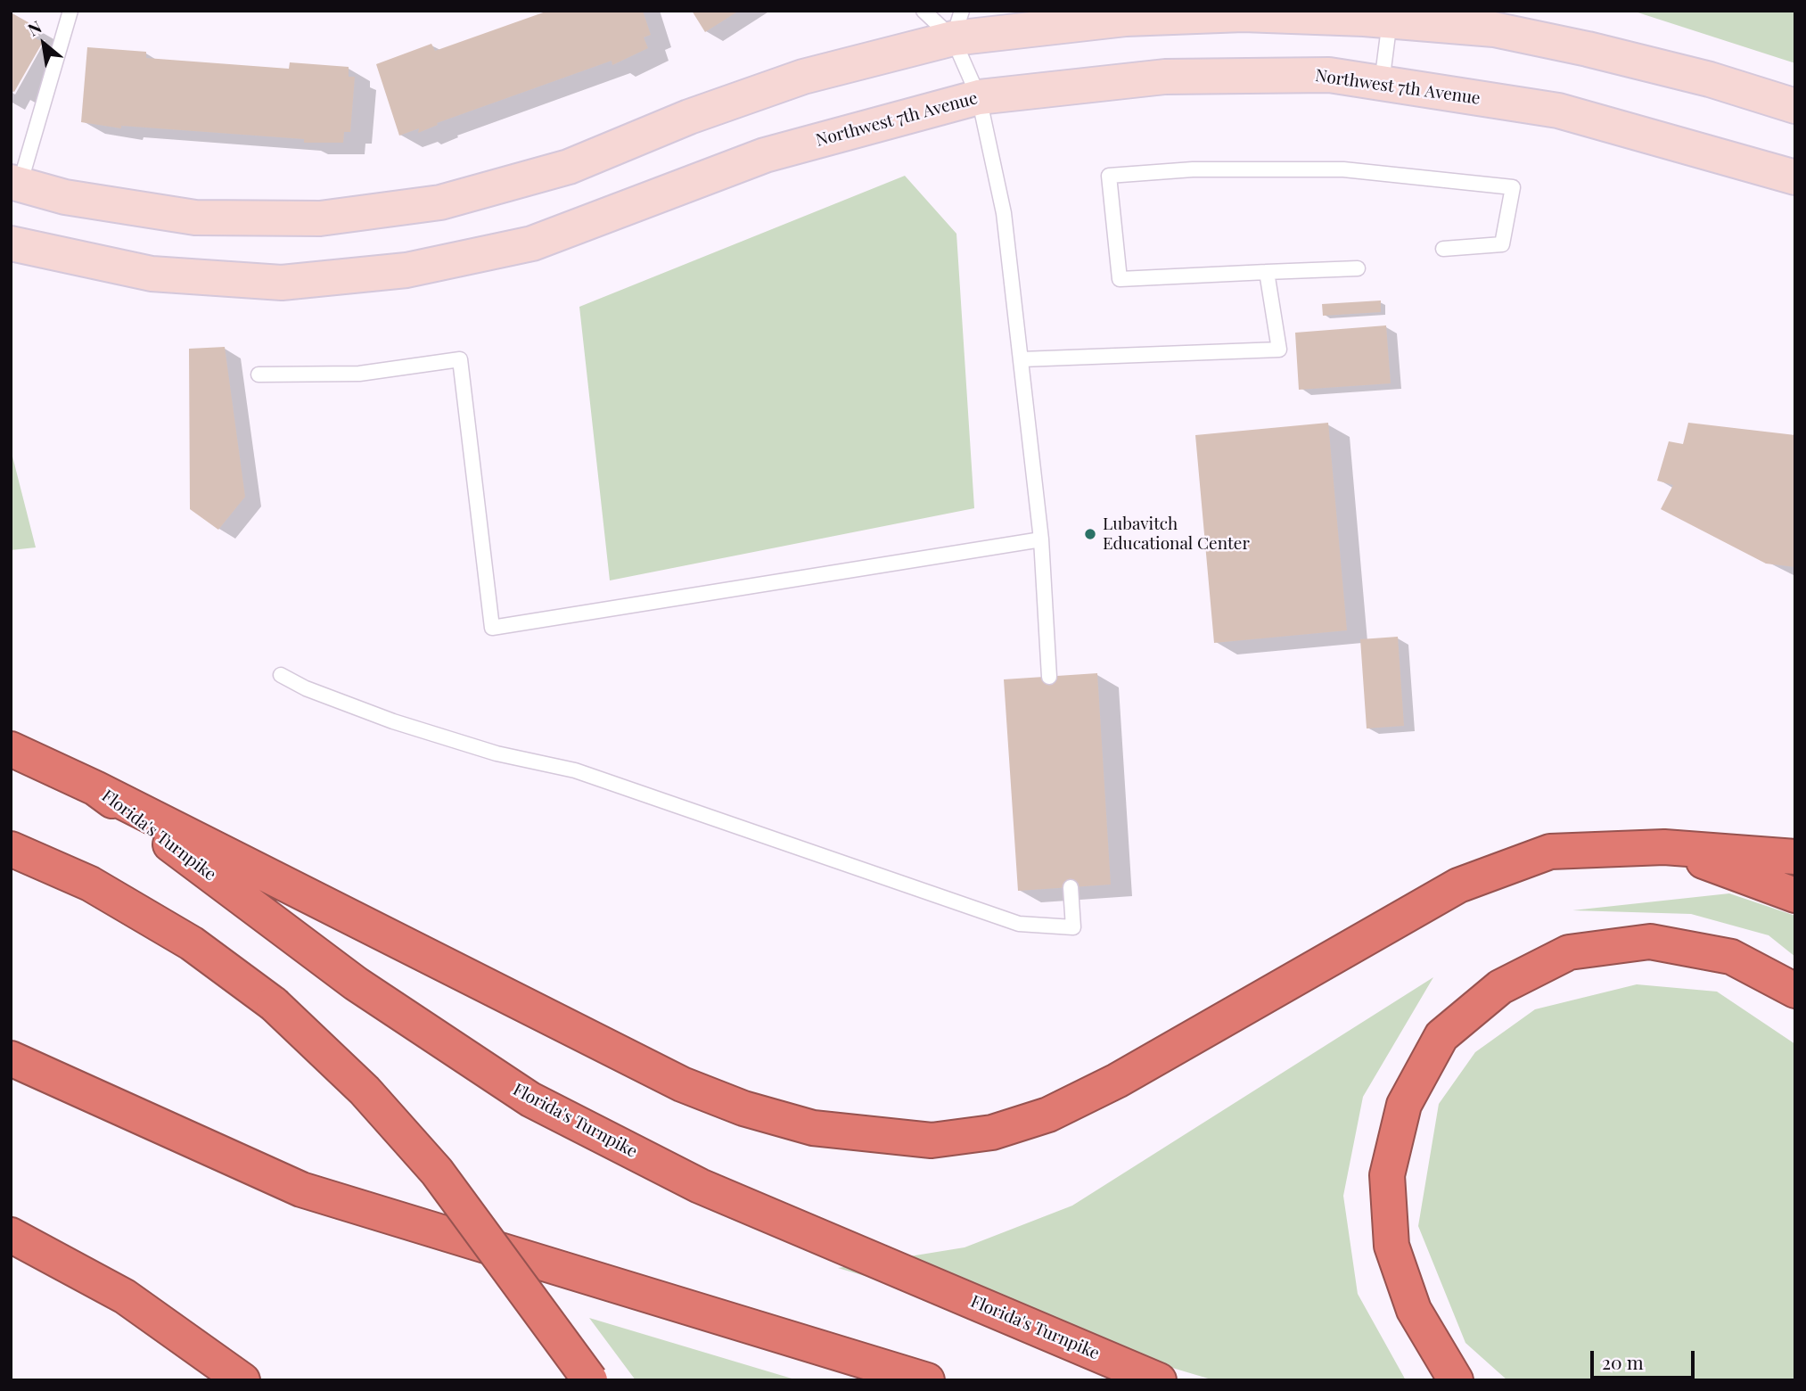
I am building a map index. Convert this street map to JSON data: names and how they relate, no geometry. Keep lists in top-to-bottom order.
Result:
{
  "streets": {
    "highway": ["Florida's Turnpike"],
    "street": ["Northwest 7th Avenue"]
  },
  "places": ["Lubavitch Educational Center"],
  "scale_bar": "20 m",
  "north": "top left"
}
